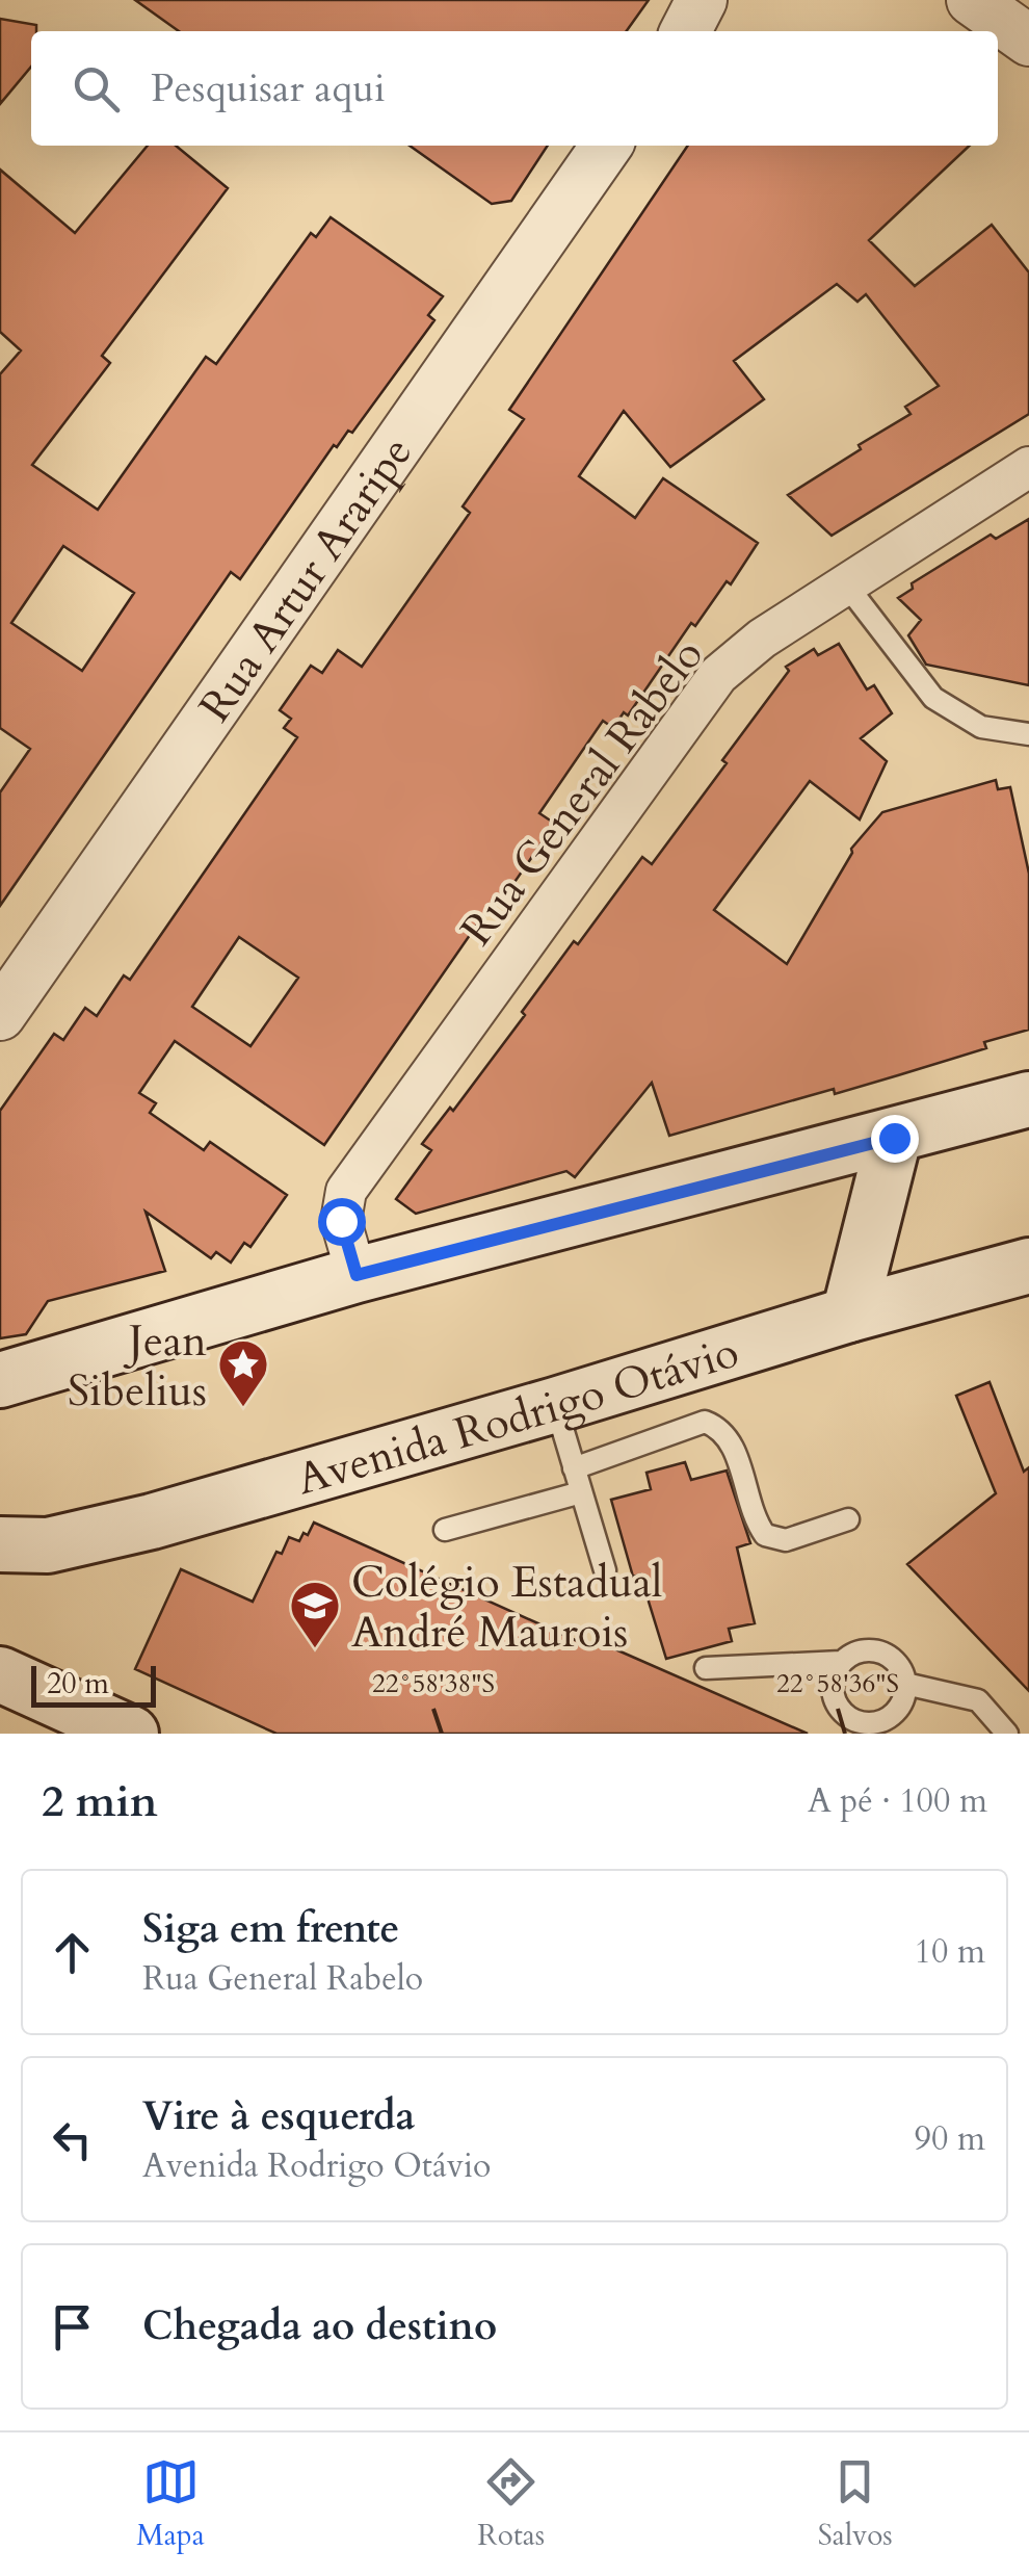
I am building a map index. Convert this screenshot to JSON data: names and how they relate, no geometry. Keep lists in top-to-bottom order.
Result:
{
  "streets": {
    "main road": ["Avenida Rodrigo Otávio"],
    "street": ["Rua Artur Araripe", "Rua General Rabelo"]
  },
  "places": {
    "place": ["Jean Sibelius"],
    "school or university": ["Colégio Estadual André Maurois"]
  },
  "scale_bar": "20 m",
  "page": {
    "search": "Pesquisar aqui",
    "scale": "20 m",
    "heading": ["2 min", "A pé · 100 m"],
    "list": [
      ["Siga em frente", "Rua General Rabelo", "10 m"],
      ["Vire à esquerda", "Avenida Rodrigo Otávio", "90 m"],
      "Chegada ao destino"
    ],
    "nav": ["Mapa", "Rotas", "Salvos"]
  },
  "coordinates": ["22°58'38\"S", "22°58'36\"S"]
}
